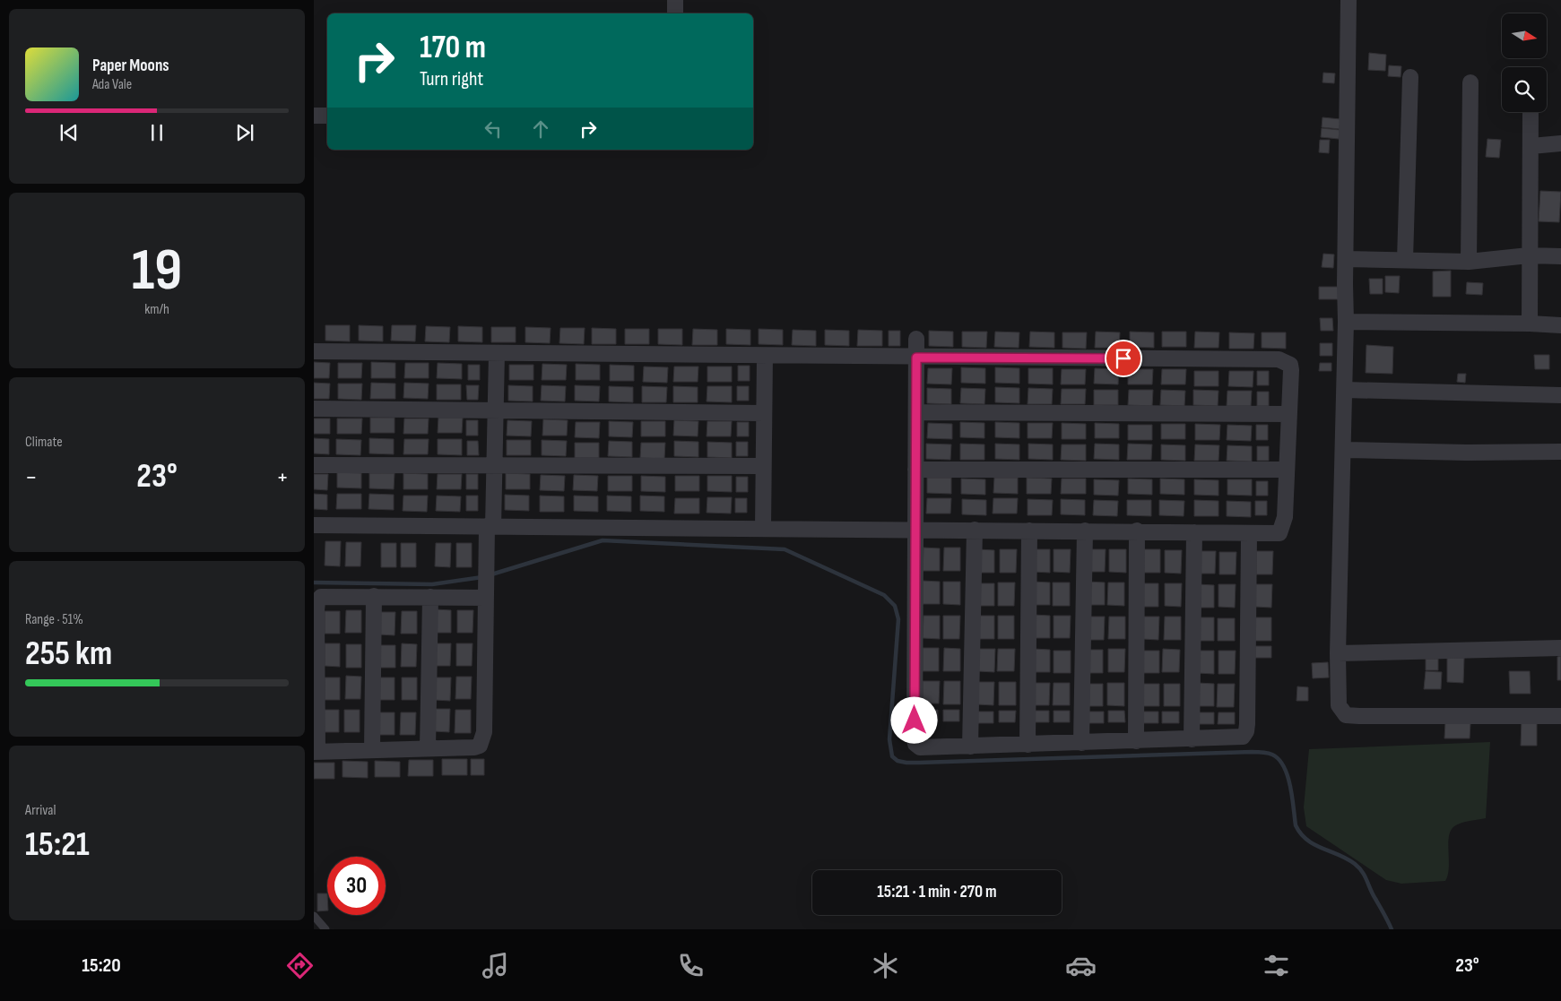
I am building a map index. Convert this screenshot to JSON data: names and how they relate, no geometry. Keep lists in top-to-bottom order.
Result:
{
  "north": "right",
  "page": {
    "turn": ["170 m", "Turn right"],
    "song": ["Paper Moons", "Ada Vale"],
    "tile": [
      ["19", "km/h"],
      "Climate",
      ["Range · 51%", "255 km"],
      ["Arrival", "15:21"]
    ],
    "heat": ["−", "23°", "+"],
    "limit": "30",
    "trip": "15:21 · 1 min · 270 m",
    "tabs": ["15:20", "23°"]
  }
}
